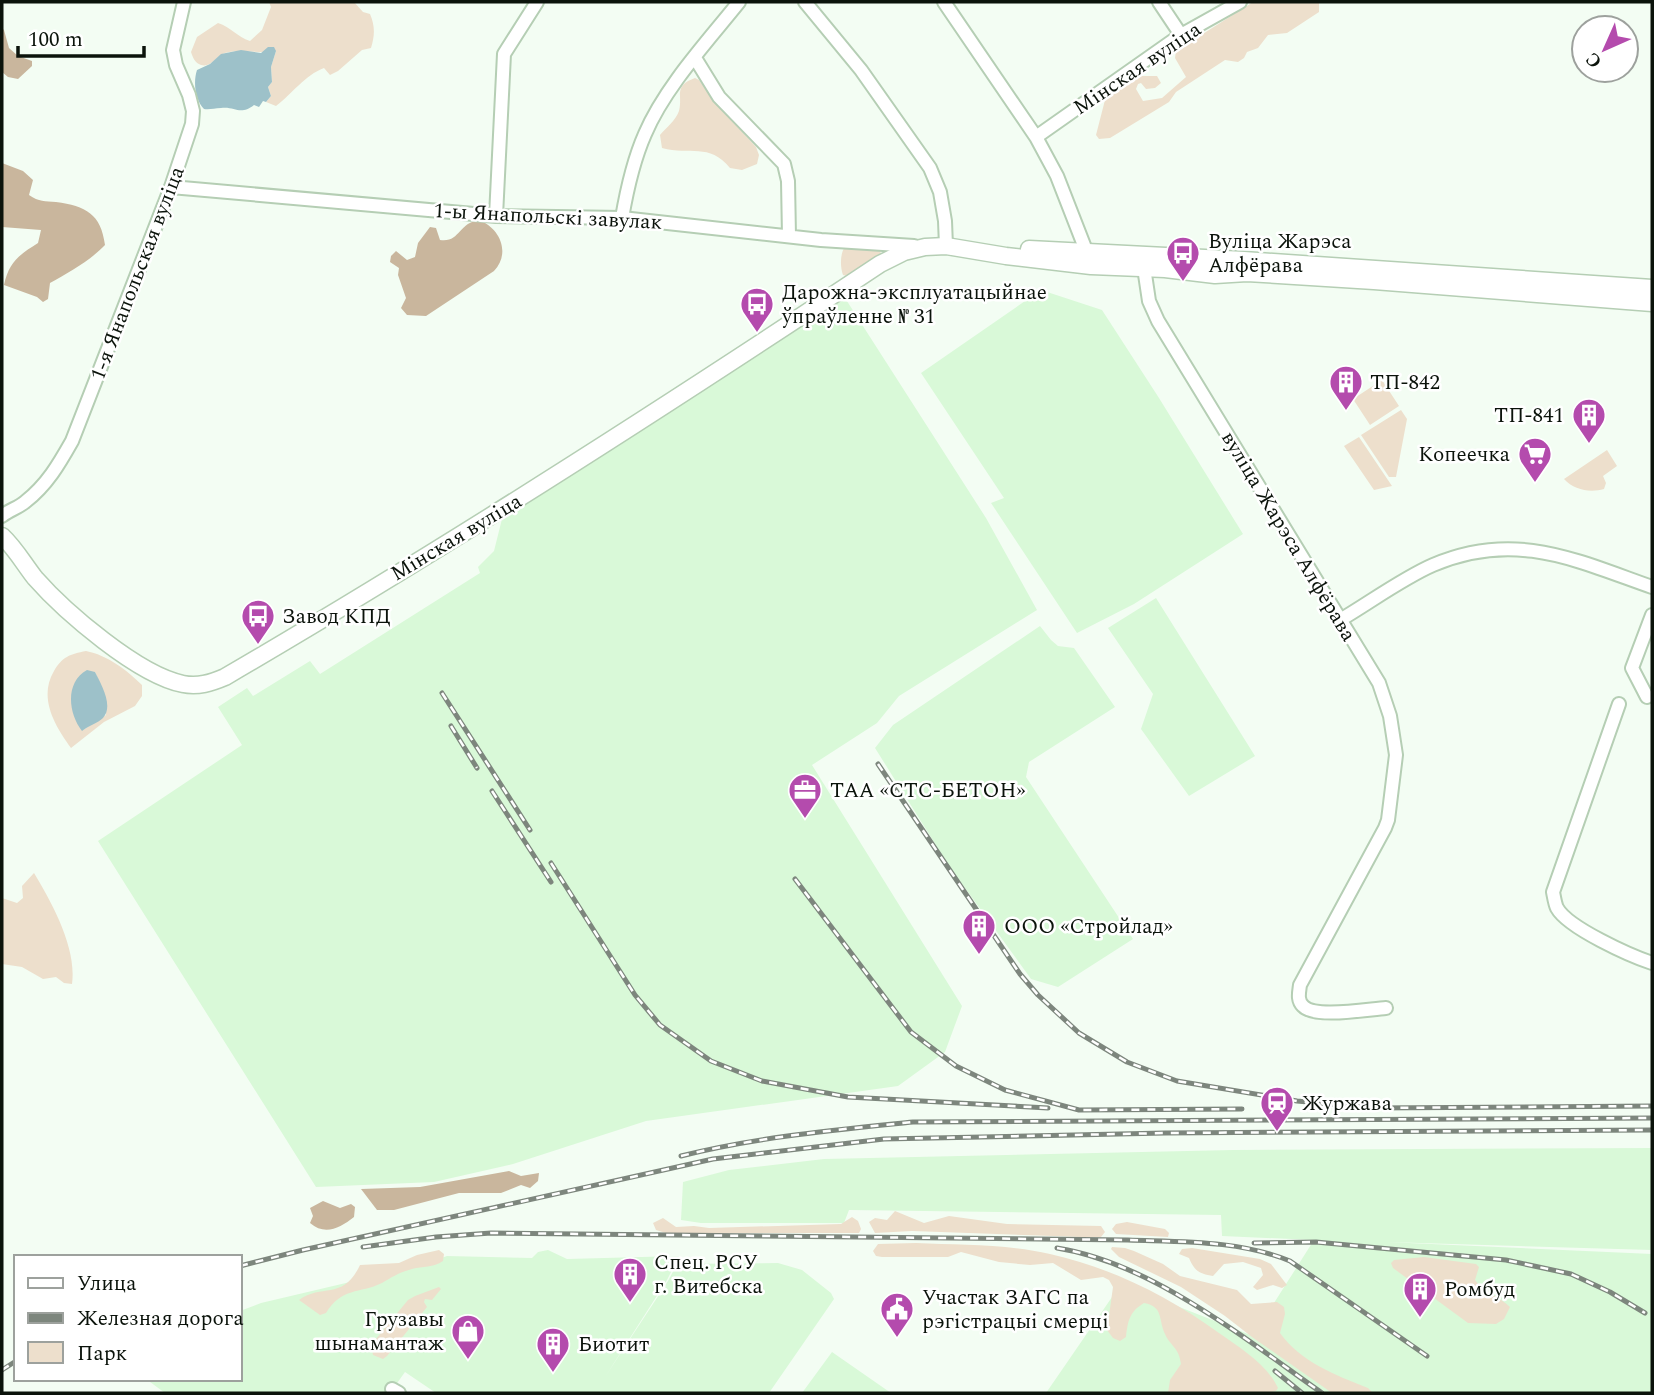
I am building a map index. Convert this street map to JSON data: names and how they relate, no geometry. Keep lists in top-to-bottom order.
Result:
{
  "streets": {
    "main road": ["Мінская вуліца"],
    "street": ["1-ы Янапольскі завулак", "1-я Янапольская вуліца", "вуліца Жарэса Алфёрава"]
  },
  "crossings": [
    ["Мінская вуліца", "1-ы Янапольскі завулак"],
    ["Мінская вуліца", "вуліца Жарэса Алфёрава"],
    ["1-ы Янапольскі завулак", "1-я Янапольская вуліца"]
  ],
  "places": {
    "bus stop": ["Вуліца Жарэса Алфёрава", "Дарожна-эксплуатацыйнае ўпраўленне № 31", "Завод КПД"],
    "building": [
      "ТП-842",
      "ТП-841",
      "ООО «Стройлад»",
      "Спец. РСУ г. Витебска",
      "Ромбуд",
      "Биотит"
    ],
    "supermarket": ["Копеечка"],
    "office": ["ТАА «СТС-БЕТОН»"],
    "station": ["Журжава"],
    "public building": ["Участак ЗАГС па рэгістрацыі смерці"],
    "shop": ["Грузавы шынамантаж"]
  },
  "legend": ["Улица", "Железная дорога", "Парк"],
  "scale_bar": "100 m",
  "north": "bottom left"
}
